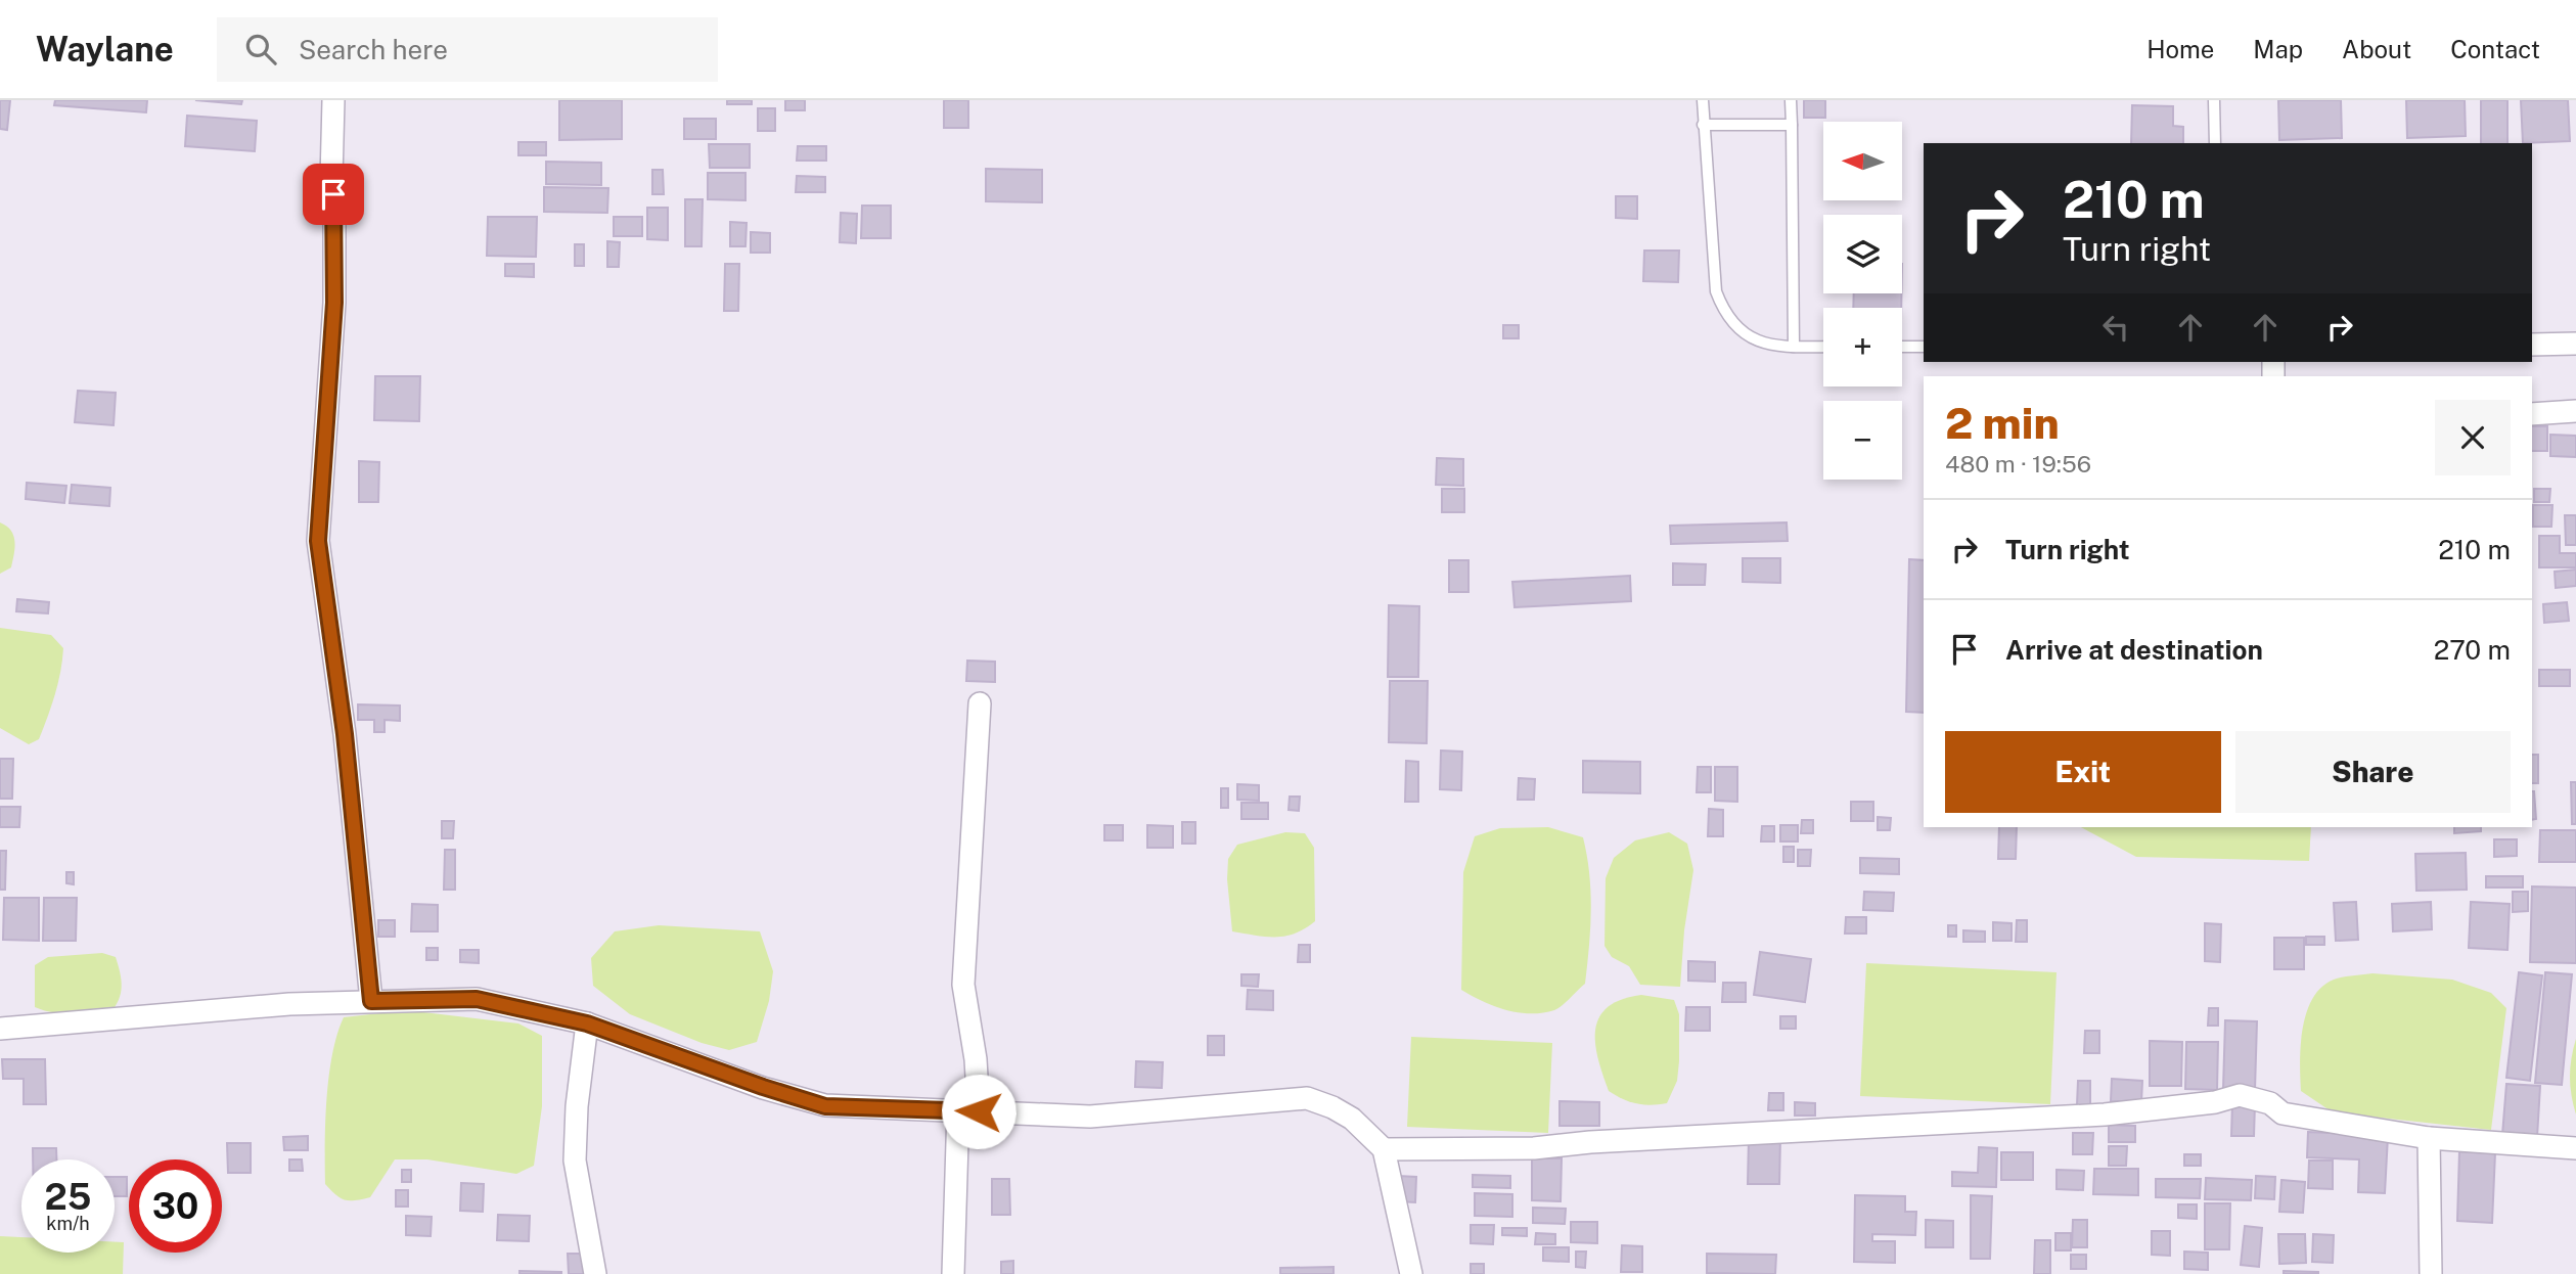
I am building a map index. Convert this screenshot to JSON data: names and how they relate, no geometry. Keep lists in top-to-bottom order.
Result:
{
  "north": "left",
  "page": {
    "header": "Waylane",
    "search": "Search here",
    "nav": [
      "Home",
      "Map",
      "About",
      "Contact"
    ],
    "map_buttons": ["+", "−"],
    "turn": ["210 m", "Turn right"],
    "heading": ["2 min", "480 m · 19:56"],
    "list": [
      {
        "name": "Turn right",
        "value": "210 m"
      },
      {
        "name": "Arrive at destination",
        "value": "270 m"
      }
    ],
    "buttons": ["Exit", "Share"],
    "speed": "25 km/h",
    "limit": "30"
  }
}
